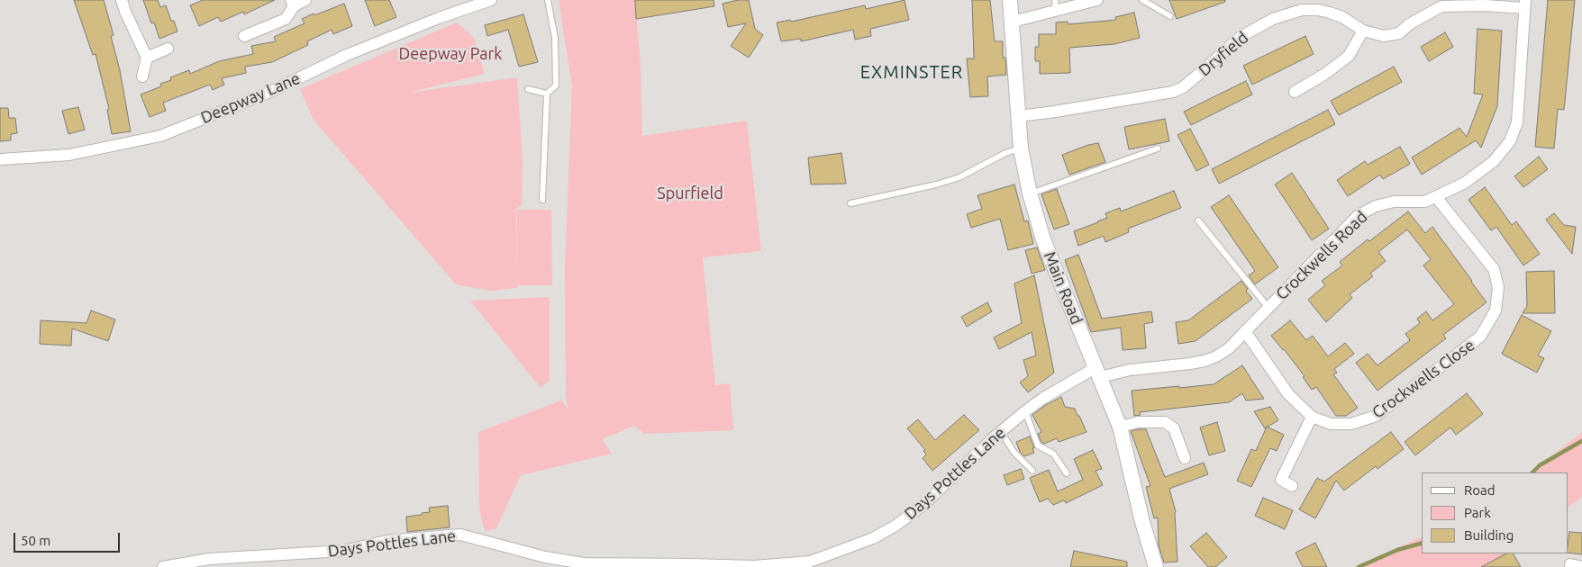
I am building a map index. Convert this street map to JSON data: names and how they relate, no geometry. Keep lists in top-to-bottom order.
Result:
{
  "streets": {
    "street": [
      "Dryfield",
      "Deepway Lane",
      "Crockwells Road",
      "Main Road",
      "Crockwells Close",
      "Days Pottles Lane"
    ]
  },
  "crossings": [
    ["Dryfield", "Crockwells Road"],
    ["Dryfield", "Main Road"],
    ["Crockwells Road", "Main Road"],
    ["Crockwells Road", "Crockwells Close"],
    ["Crockwells Road", "Days Pottles Lane"],
    ["Main Road", "Days Pottles Lane"]
  ],
  "districts": ["EXMINSTER"],
  "parks": ["Deepway Park", "Spurfield"],
  "legend": ["Road", "Park", "Building"],
  "scale_bar": "50 m"
}
